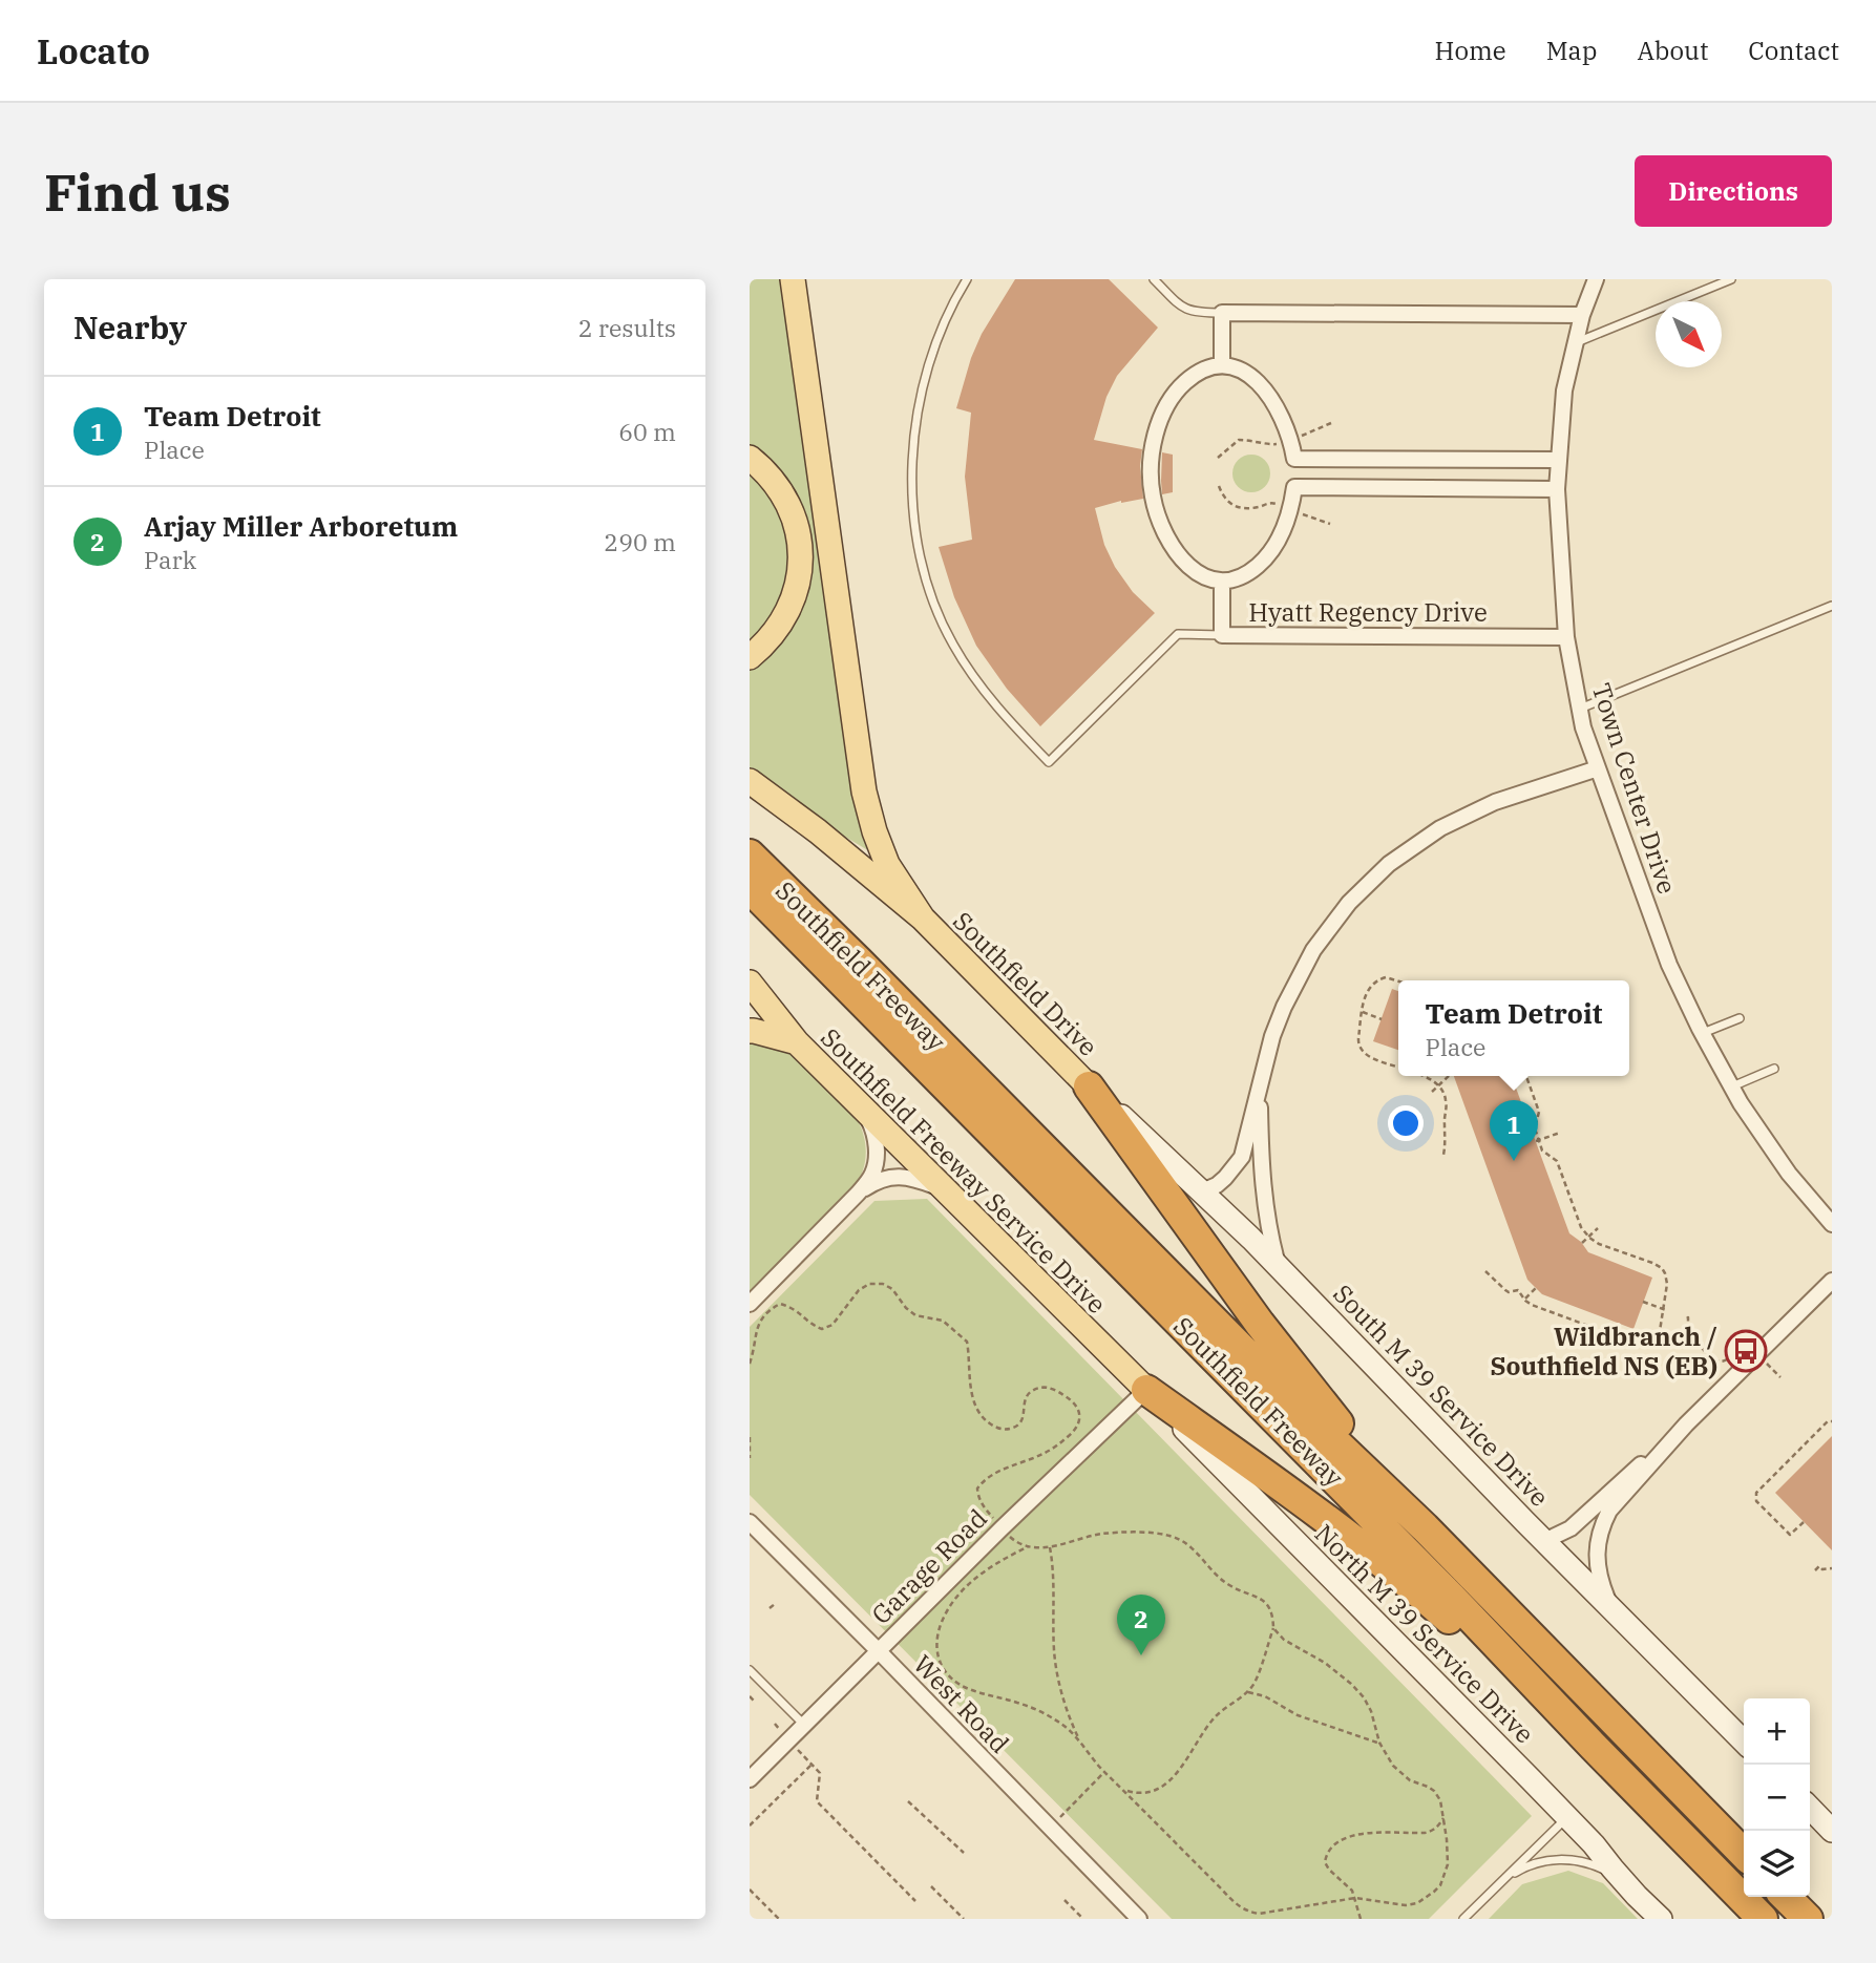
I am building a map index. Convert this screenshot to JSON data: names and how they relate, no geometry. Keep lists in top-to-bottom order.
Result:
{
  "streets": {
    "highway": ["Southfield Freeway"],
    "main road": [
      "Southfield Drive",
      "Southfield Freeway Service Drive",
      "South M 39 Service Drive",
      "North M 39 Service Drive"
    ],
    "street": [
      "Hyatt Regency Drive",
      "Town Center Drive",
      "Garage Road",
      "West Road"
    ]
  },
  "crossings": [
    ["Hyatt Regency Drive", "Town Center Drive"],
    ["Southfield Drive", "South M 39 Service Drive"],
    ["Southfield Freeway Service Drive", "Garage Road"],
    ["Southfield Freeway Service Drive", "North M 39 Service Drive"],
    ["Garage Road", "North M 39 Service Drive"],
    ["Garage Road", "West Road"]
  ],
  "places": {
    "bus stop": ["Wildbranch / Southfield NS (EB)"]
  },
  "north": "bottom right",
  "page": {
    "header": "Locato",
    "nav": [
      "Home",
      "Map",
      "About",
      "Contact"
    ],
    "buttons": "Directions",
    "title": "Find us",
    "heading": ["Nearby", "2 results"],
    "list": [
      {
        "mark": "1",
        "name": "Team Detroit",
        "note": "Place",
        "value": "60 m"
      },
      {
        "mark": "2",
        "name": "Arjay Miller Arboretum",
        "note": "Park",
        "value": "290 m"
      }
    ],
    "popup": ["Team Detroit", "Place"],
    "pins": ["1", "2"],
    "map_buttons": ["+", "−"]
  }
}
